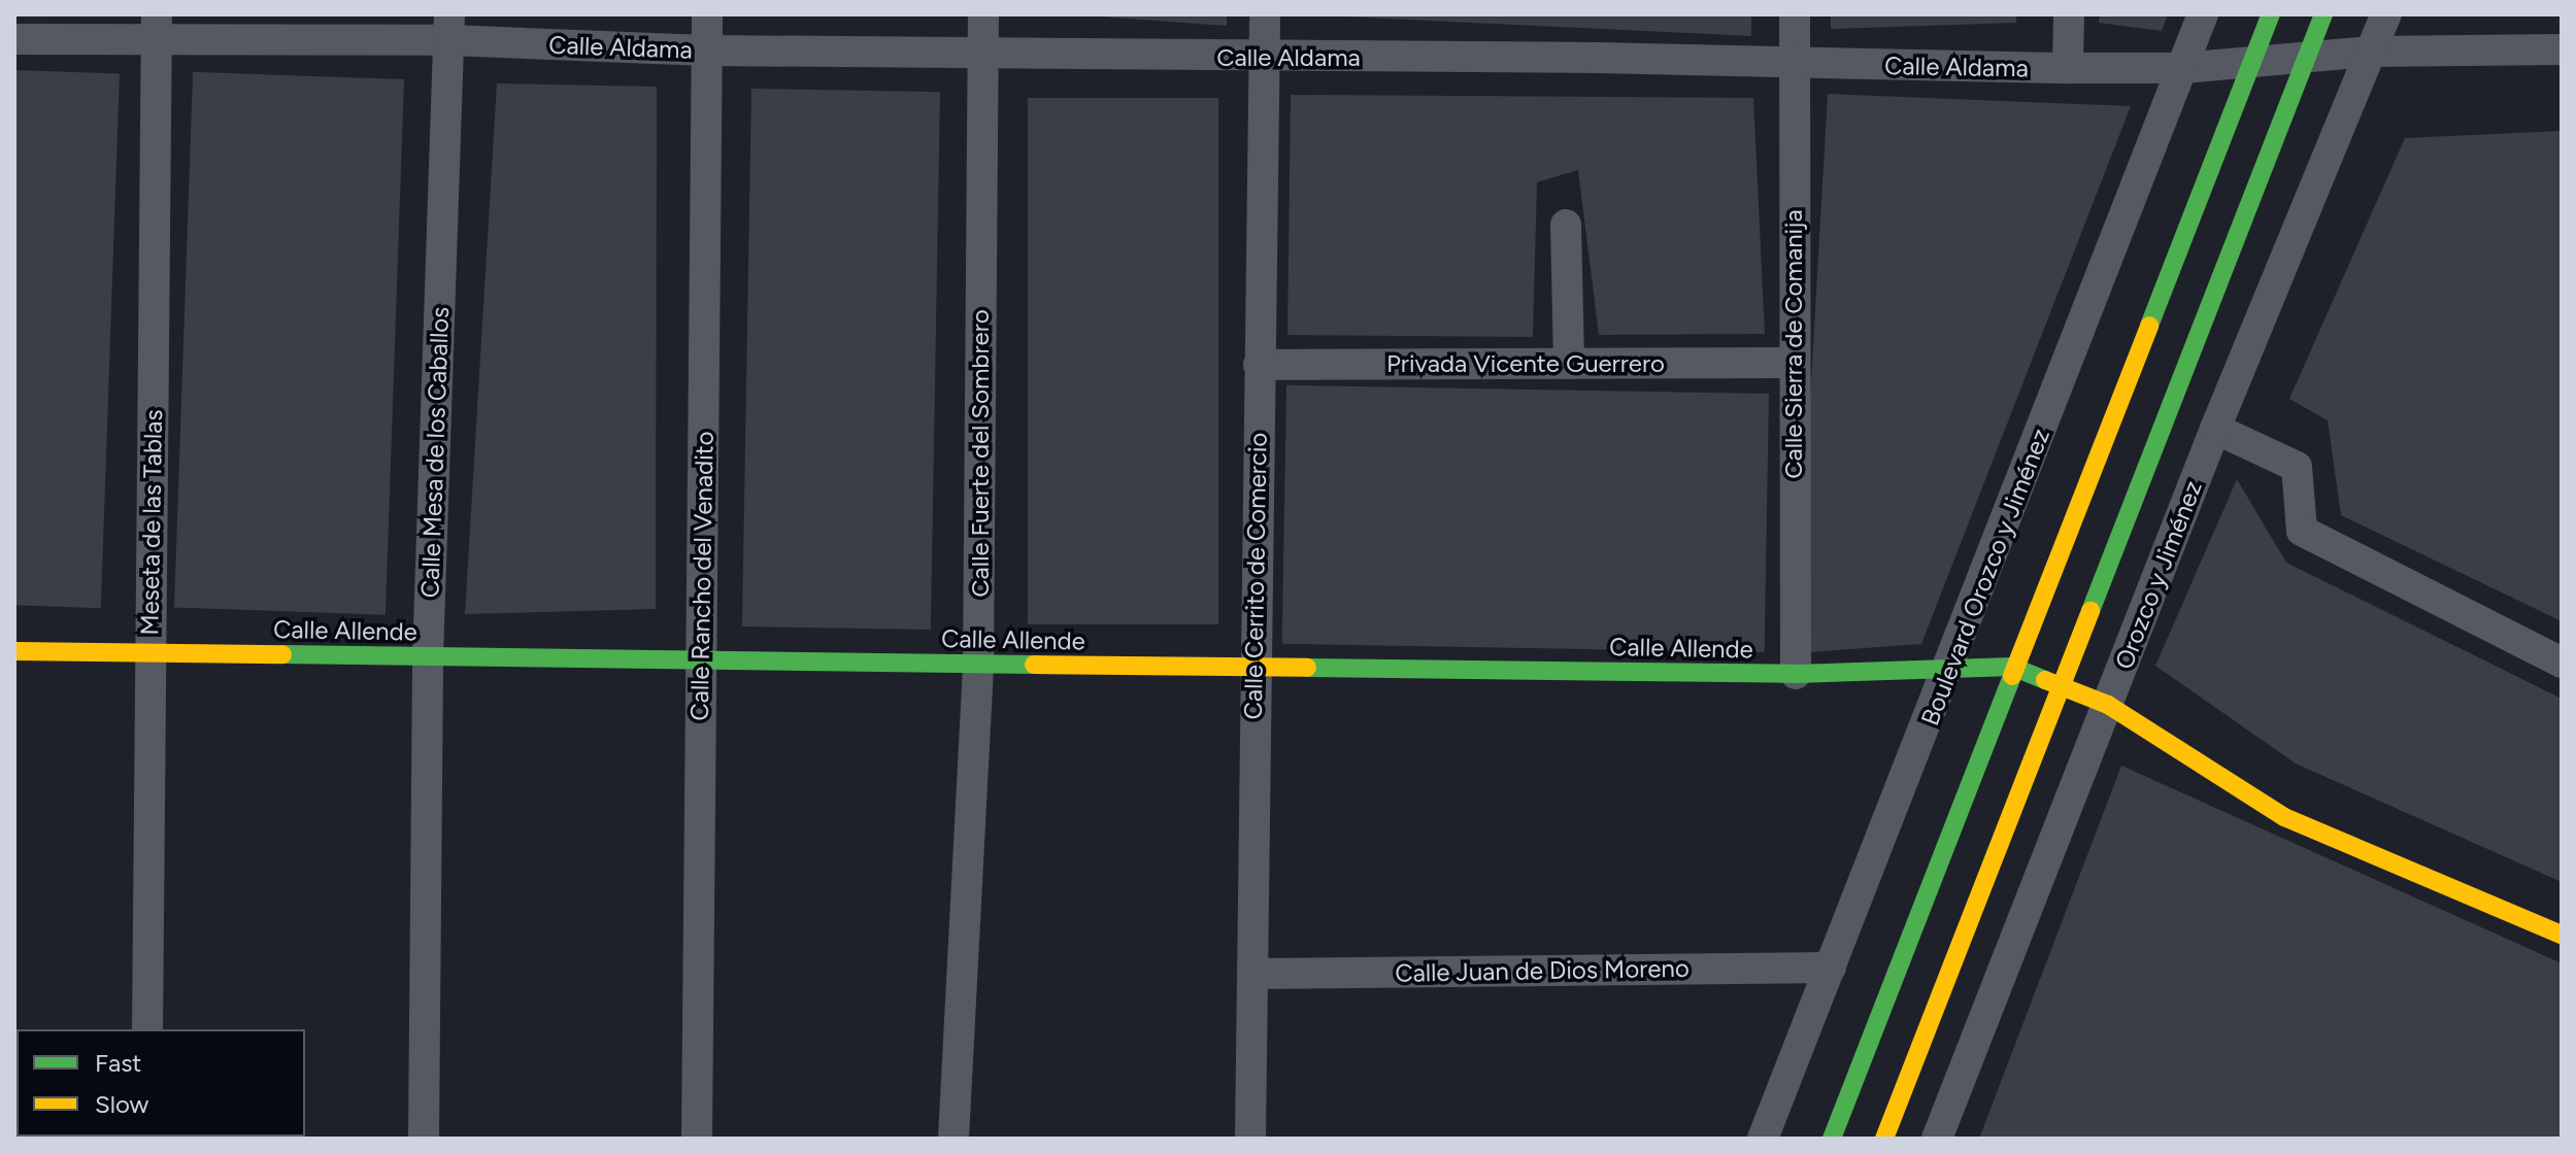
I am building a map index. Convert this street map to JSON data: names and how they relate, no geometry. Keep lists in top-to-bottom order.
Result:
{
  "streets": {
    "main road": ["Orozco y Jiménez", "Calle Allende"],
    "street": [
      "Calle Aldama",
      "Calle Sierra de Comanija",
      "Privada Vicente Guerrero",
      "Calle Mesa de los Caballos",
      "Calle Fuerte del Sombrero",
      "Meseta de las Tablas",
      "Calle Rancho del Venadito",
      "Calle Cerrito de Comercio",
      "Boulevard Orozco y Jiménez",
      "Calle Juan de Dios Moreno"
    ]
  },
  "crossings": [
    ["Calle Aldama", "Calle Sierra de Comanija"],
    ["Calle Aldama", "Calle Mesa de los Caballos"],
    ["Calle Aldama", "Calle Fuerte del Sombrero"],
    ["Calle Aldama", "Meseta de las Tablas"],
    ["Calle Aldama", "Orozco y Jiménez"],
    ["Calle Aldama", "Calle Rancho del Venadito"],
    ["Calle Aldama", "Calle Cerrito de Comercio"],
    ["Calle Aldama", "Boulevard Orozco y Jiménez"],
    ["Calle Sierra de Comanija", "Privada Vicente Guerrero"],
    ["Calle Sierra de Comanija", "Calle Allende"],
    ["Privada Vicente Guerrero", "Calle Cerrito de Comercio"],
    ["Calle Mesa de los Caballos", "Calle Allende"],
    ["Calle Fuerte del Sombrero", "Calle Allende"],
    ["Meseta de las Tablas", "Calle Allende"],
    ["Calle Rancho del Venadito", "Calle Allende"],
    ["Calle Cerrito de Comercio", "Calle Allende"],
    ["Calle Cerrito de Comercio", "Calle Juan de Dios Moreno"],
    ["Boulevard Orozco y Jiménez", "Calle Allende"],
    ["Boulevard Orozco y Jiménez", "Calle Juan de Dios Moreno"]
  ],
  "legend": ["Fast", "Slow"]
}
